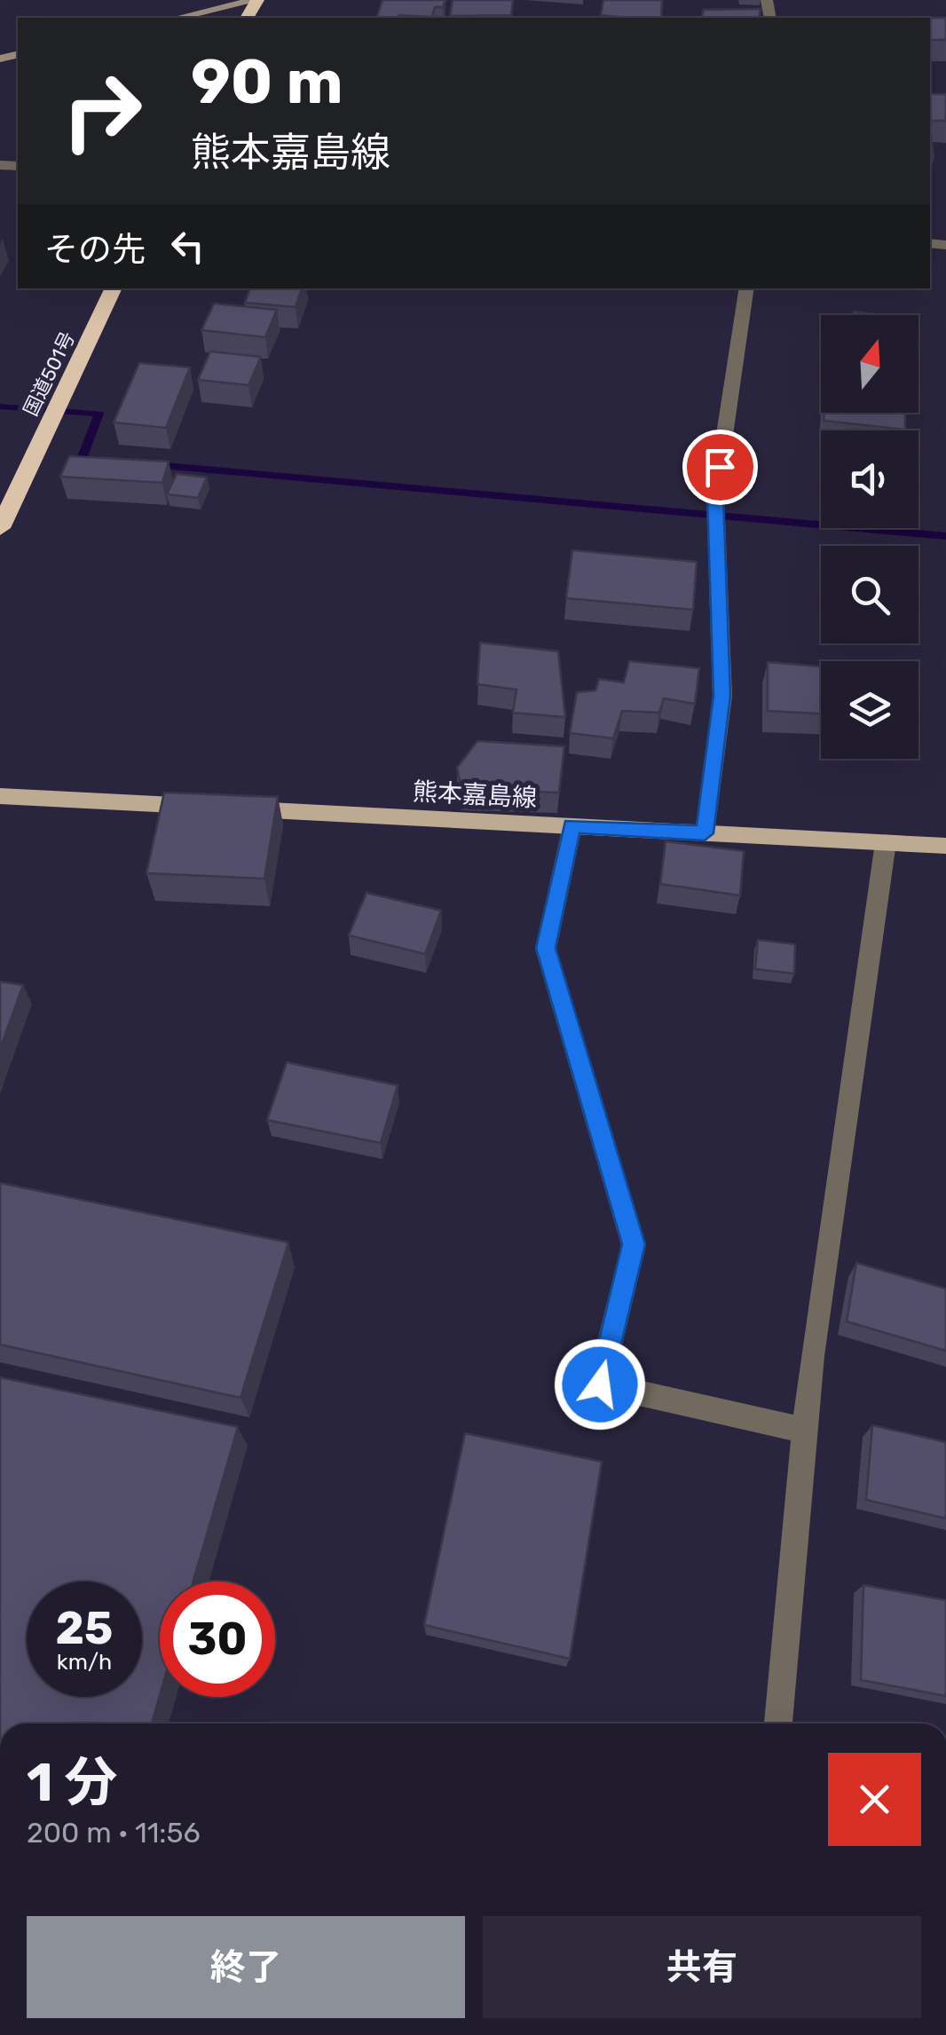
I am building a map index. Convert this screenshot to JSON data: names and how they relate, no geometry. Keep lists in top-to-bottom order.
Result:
{
  "streets": {
    "highway": ["国道501号"],
    "main road": ["熊本嘉島線"]
  },
  "north": "top",
  "page": {
    "turn": ["90 m", "熊本嘉島線"],
    "then": "その先",
    "speed": "25 km/h",
    "limit": "30",
    "heading": ["1 分", "200 m · 11:56"],
    "buttons": ["終了", "共有"]
  }
}
